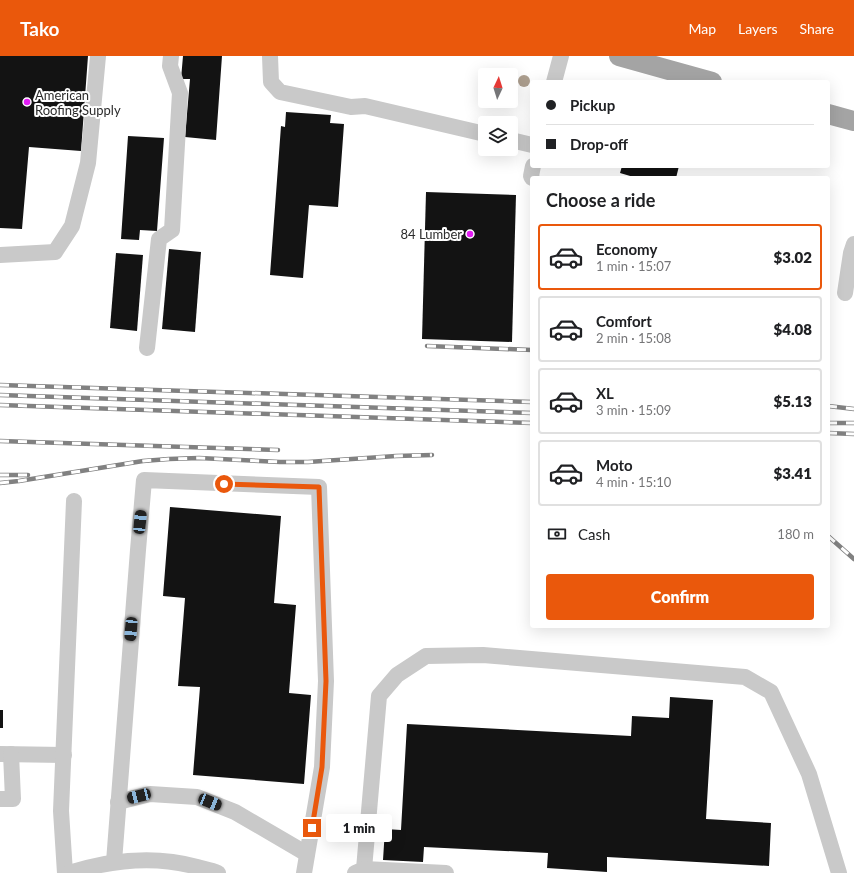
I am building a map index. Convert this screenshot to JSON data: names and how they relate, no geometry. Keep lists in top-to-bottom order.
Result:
{
  "places": ["American Roofing Supply", "84 Lumber"],
  "north": "top",
  "page": {
    "header": "Tako",
    "nav": ["Map", "Layers", "Share"],
    "banner": ["Pickup", "Drop-off"],
    "heading": "Choose a ride",
    "list": [
      {
        "name": "Economy",
        "note": "1 min · 15:07",
        "value": "$3.02"
      },
      {
        "name": "Comfort",
        "note": "2 min · 15:08",
        "value": "$4.08"
      },
      {
        "name": "XL",
        "note": "3 min · 15:09",
        "value": "$5.13"
      },
      {
        "name": "Moto",
        "note": "4 min · 15:10",
        "value": "$3.41"
      }
    ],
    "pay": ["Cash", "180 m"],
    "buttons": "Confirm",
    "bubble": "1 min"
  }
}
